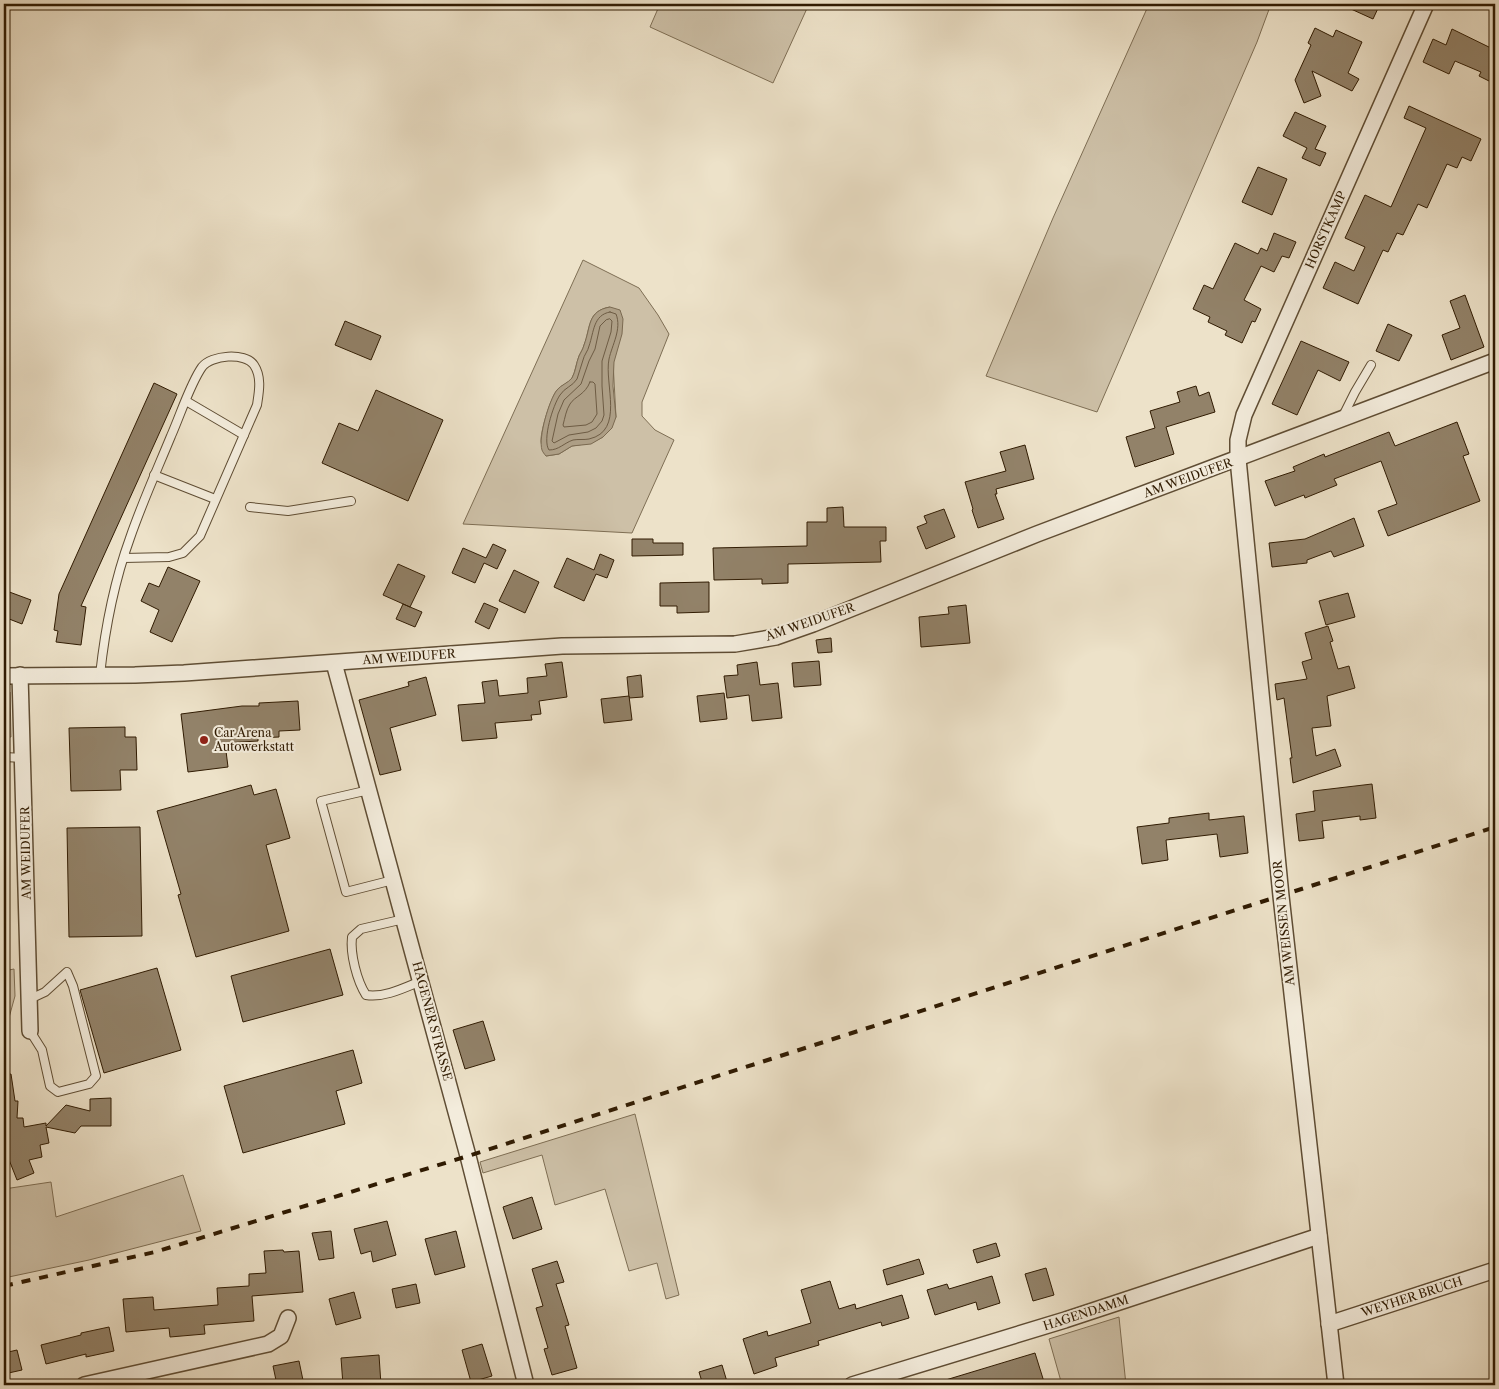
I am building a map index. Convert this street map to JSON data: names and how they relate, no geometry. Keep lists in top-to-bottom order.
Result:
{
  "streets": {
    "street": [
      "HORSTKAMP",
      "AM WEIDUFER",
      "AM WEISSEN MOOR",
      "HAGENER STRASSE",
      "WEYHER BRUCH",
      "HAGENDAMM"
    ]
  },
  "crossings": [
    ["HORSTKAMP", "AM WEIDUFER"],
    ["HORSTKAMP", "AM WEISSEN MOOR"],
    ["AM WEIDUFER", "AM WEISSEN MOOR"],
    ["AM WEIDUFER", "HAGENER STRASSE"],
    ["AM WEISSEN MOOR", "WEYHER BRUCH"],
    ["AM WEISSEN MOOR", "HAGENDAMM"]
  ],
  "places": ["Car Arena Autowerkstatt"]
}
